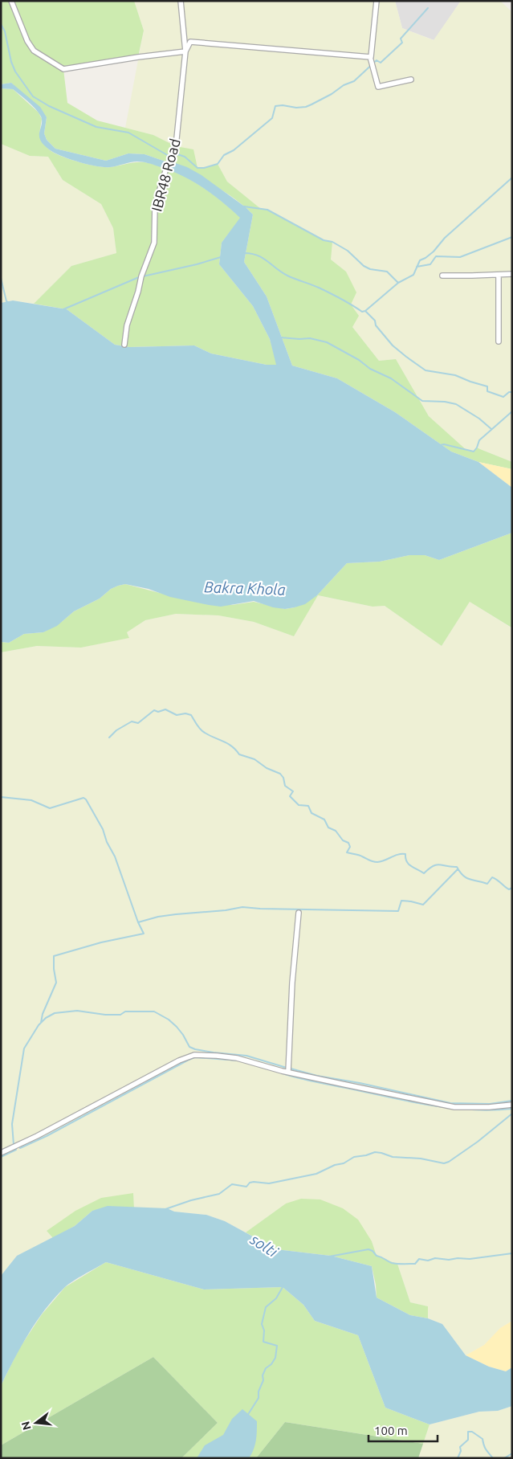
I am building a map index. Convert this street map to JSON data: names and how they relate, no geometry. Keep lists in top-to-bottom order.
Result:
{
  "streets": {
    "street": ["IBR48 Road"]
  },
  "water": ["Bakra Khola", "solti"],
  "scale_bar": "100 m",
  "north": "left"
}
